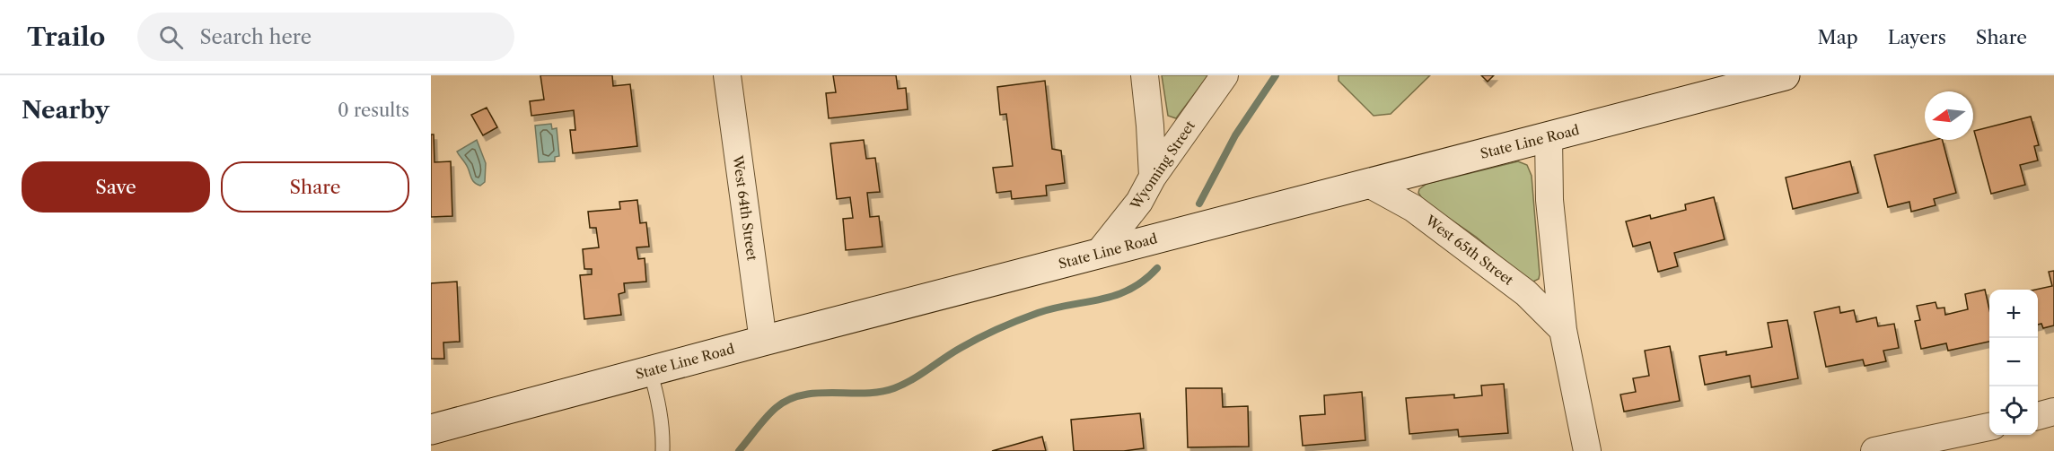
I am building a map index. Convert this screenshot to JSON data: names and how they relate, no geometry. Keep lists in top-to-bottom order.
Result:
{
  "streets": {
    "main road": ["State Line Road"],
    "street": ["Wyoming Street", "West 64th Street", "West 65th Street"]
  },
  "crossings": [
    ["State Line Road", "Wyoming Street"],
    ["State Line Road", "West 64th Street"],
    ["State Line Road", "West 65th Street"]
  ],
  "north": "left",
  "page": {
    "header": "Trailo",
    "search": "Search here",
    "nav": ["Map", "Layers", "Share"],
    "heading": ["Nearby", "0 results"],
    "buttons": ["Save", "Share"],
    "map_buttons": ["+", "−"]
  }
}
